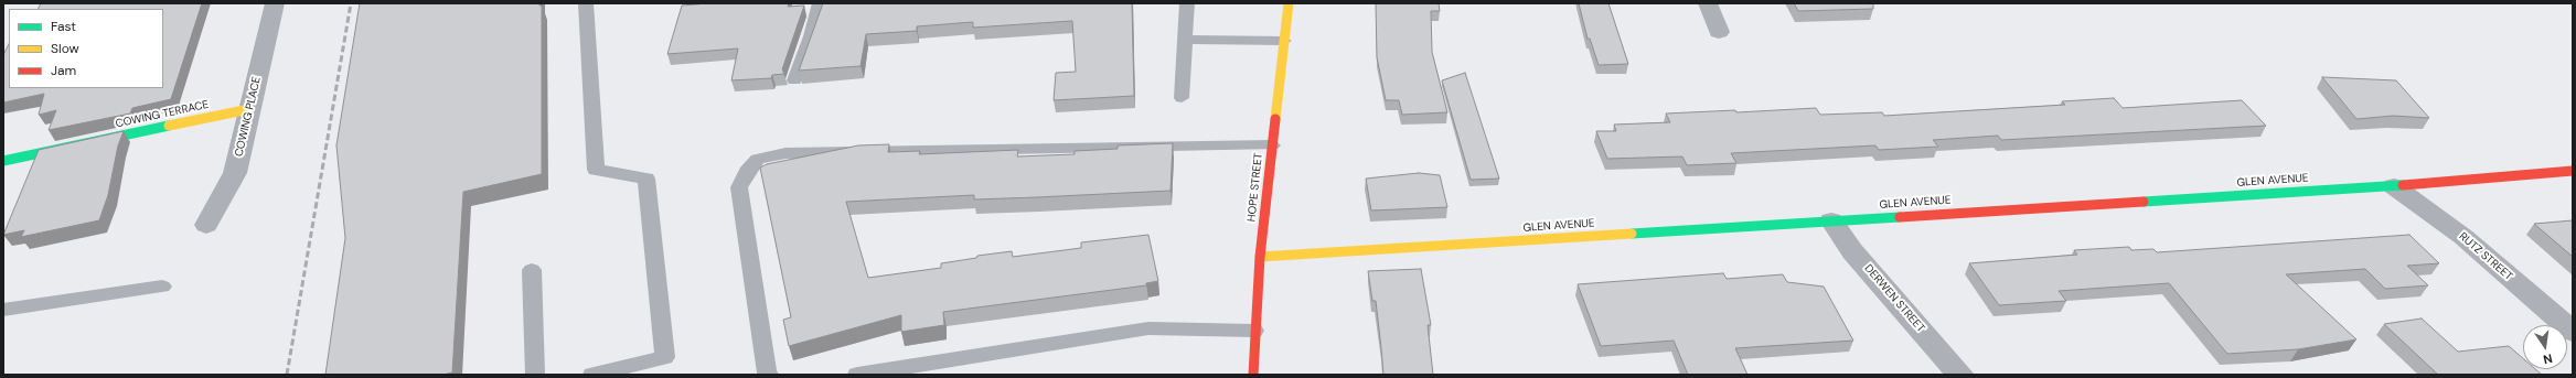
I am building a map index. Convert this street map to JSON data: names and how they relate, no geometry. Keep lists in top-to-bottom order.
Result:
{
  "streets": {
    "street": [
      "COWING TERRACE",
      "COWING PLACE",
      "GLEN AVENUE",
      "HOPE STREET",
      "RUTZ STREET",
      "DERWEN STREET"
    ]
  },
  "crossings": [
    ["COWING TERRACE", "COWING PLACE"],
    ["GLEN AVENUE", "HOPE STREET"],
    ["GLEN AVENUE", "RUTZ STREET"],
    ["GLEN AVENUE", "DERWEN STREET"]
  ],
  "legend": ["Fast", "Slow", "Jam"],
  "north": "bottom"
}
